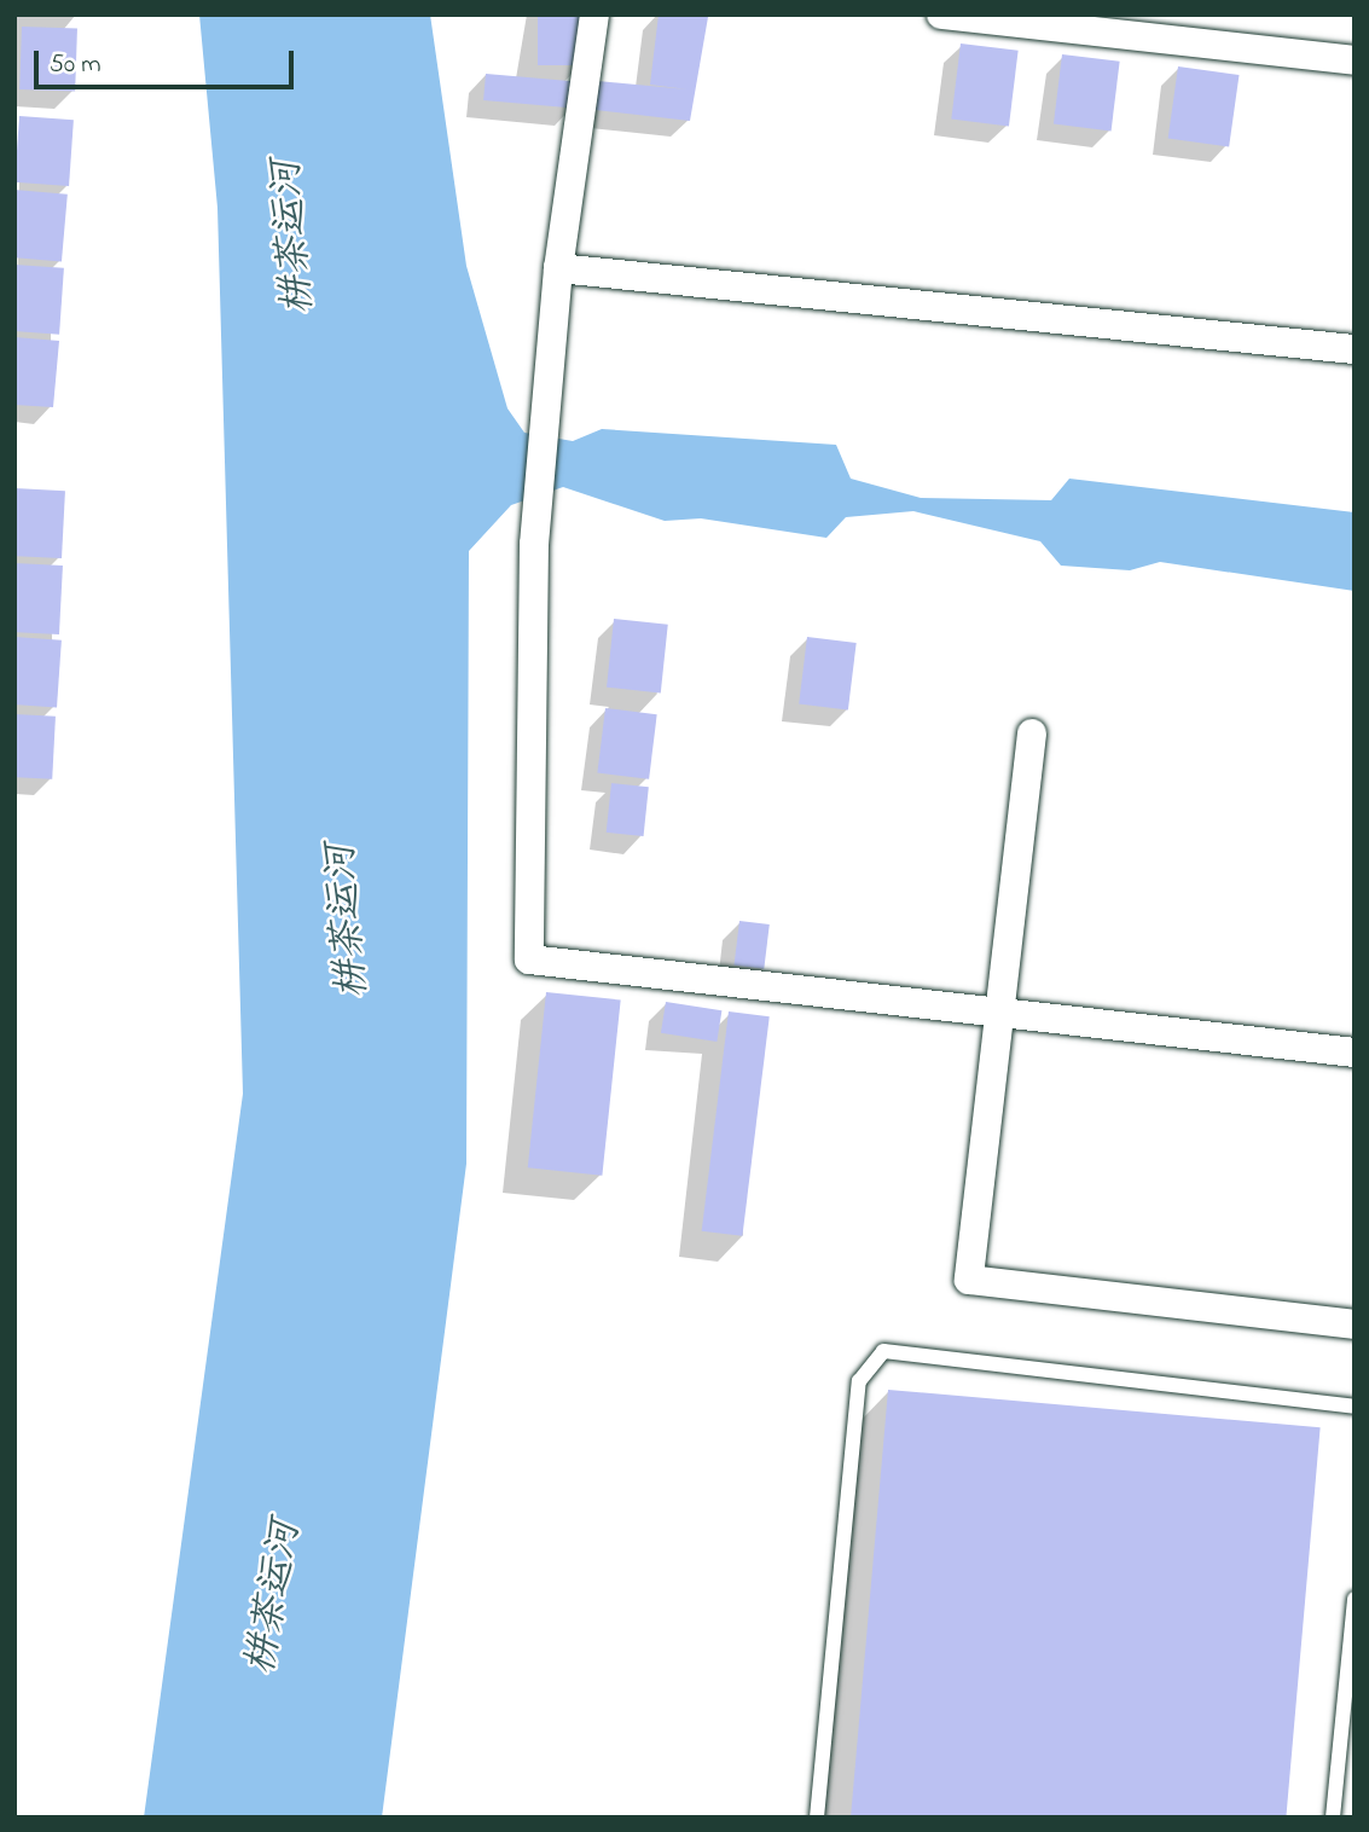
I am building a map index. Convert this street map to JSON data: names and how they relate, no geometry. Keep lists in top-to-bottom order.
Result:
{
  "water": ["栟茶运河"],
  "scale_bar": "50 m"
}
